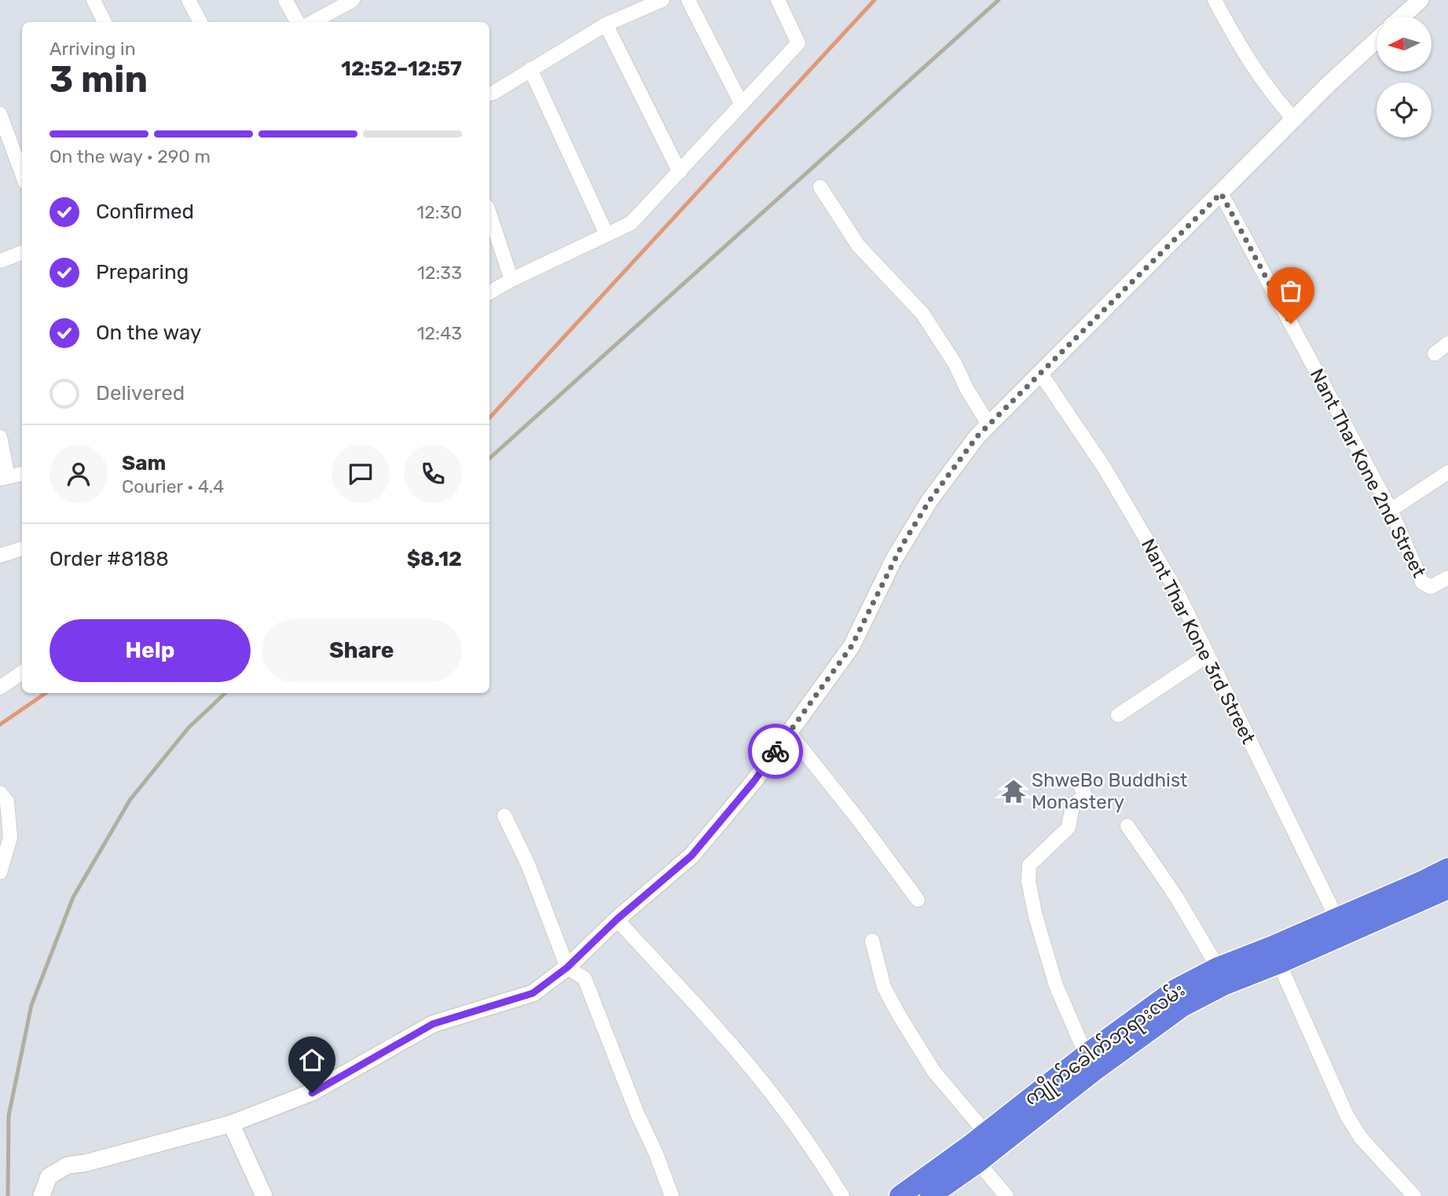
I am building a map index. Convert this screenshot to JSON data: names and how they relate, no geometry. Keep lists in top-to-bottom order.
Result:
{
  "streets": {
    "main road": ["ကျိုက်ခေါက်ဘုရားလမ်း"],
    "street": ["Nant Thar Kone 2nd Street", "Nant Thar Kone 3rd Street"]
  },
  "crossings": [
    ["Nant Thar Kone 3rd Street", "ကျိုက်ခေါက်ဘုရားလမ်း"]
  ],
  "places": {
    "temple": ["ShweBo Buddhist Monastery"]
  },
  "north": "left",
  "page": {
    "heading": ["3 min", "Arriving in", "12:52–12:57"],
    "panel": [
      "Sam",
      "Courier · 4.4",
      "Order #8188",
      "$8.12"
    ],
    "bar": "On the way · 290 m",
    "list": [
      ["Confirmed", "12:30"],
      ["Preparing", "12:33"],
      ["On the way", "12:43"],
      "Delivered"
    ],
    "buttons": ["Help", "Share"]
  }
}
